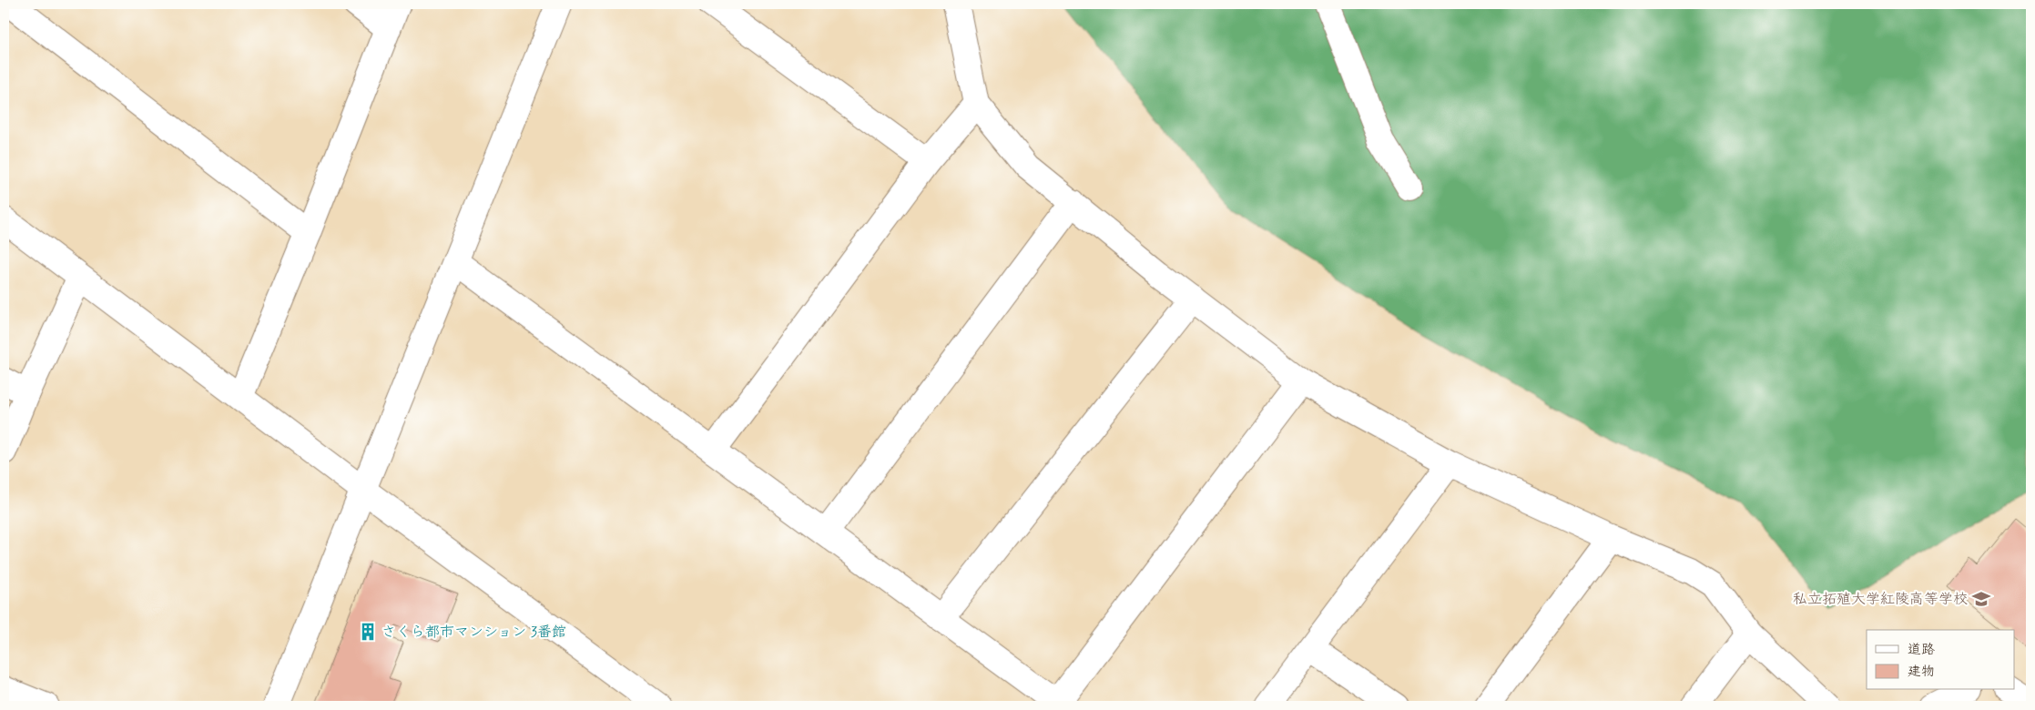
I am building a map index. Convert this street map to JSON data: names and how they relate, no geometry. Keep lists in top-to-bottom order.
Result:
{
  "places": {
    "school or university": ["私立拓殖大学紅陵高等学校"],
    "building": ["さくら都市マンション 3番館"]
  },
  "legend": ["道路", "建物"]
}
